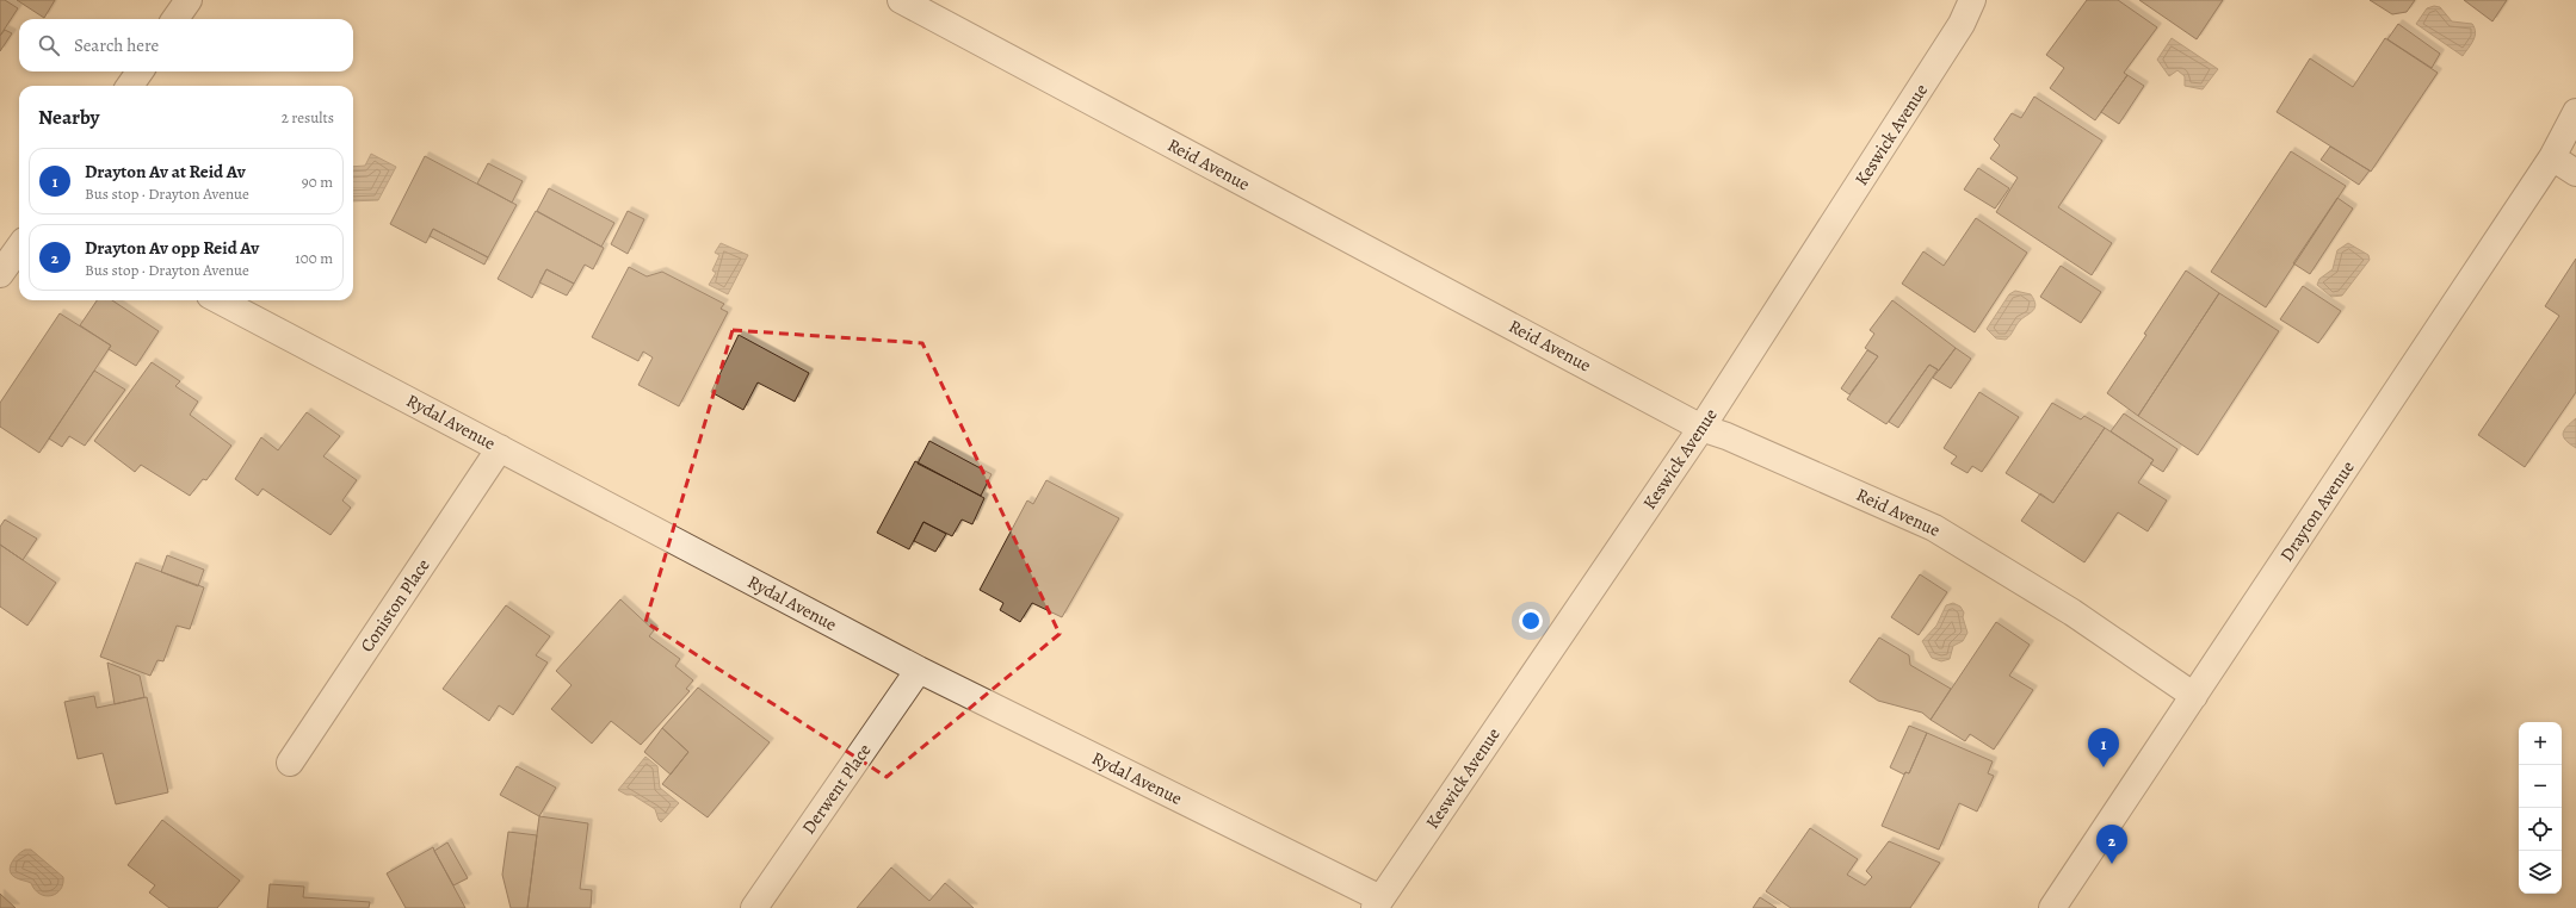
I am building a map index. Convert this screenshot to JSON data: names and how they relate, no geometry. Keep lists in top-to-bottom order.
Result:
{
  "streets": {
    "street": [
      "Keswick Avenue",
      "Reid Avenue",
      "Rydal Avenue",
      "Drayton Avenue",
      "Coniston Place",
      "Derwent Place"
    ]
  },
  "crossings": [
    ["Keswick Avenue", "Reid Avenue"],
    ["Keswick Avenue", "Rydal Avenue"],
    ["Reid Avenue", "Drayton Avenue"],
    ["Rydal Avenue", "Coniston Place"],
    ["Rydal Avenue", "Derwent Place"]
  ],
  "page": {
    "search": "Search here",
    "heading": ["Nearby", "2 results"],
    "list": [
      {
        "mark": "1",
        "name": "Drayton Av at Reid Av",
        "note": "Bus stop · Drayton Avenue",
        "value": "90 m"
      },
      {
        "mark": "2",
        "name": "Drayton Av opp Reid Av",
        "note": "Bus stop · Drayton Avenue",
        "value": "100 m"
      }
    ],
    "map_buttons": ["+", "−"],
    "pins": ["1", "2"]
  }
}
